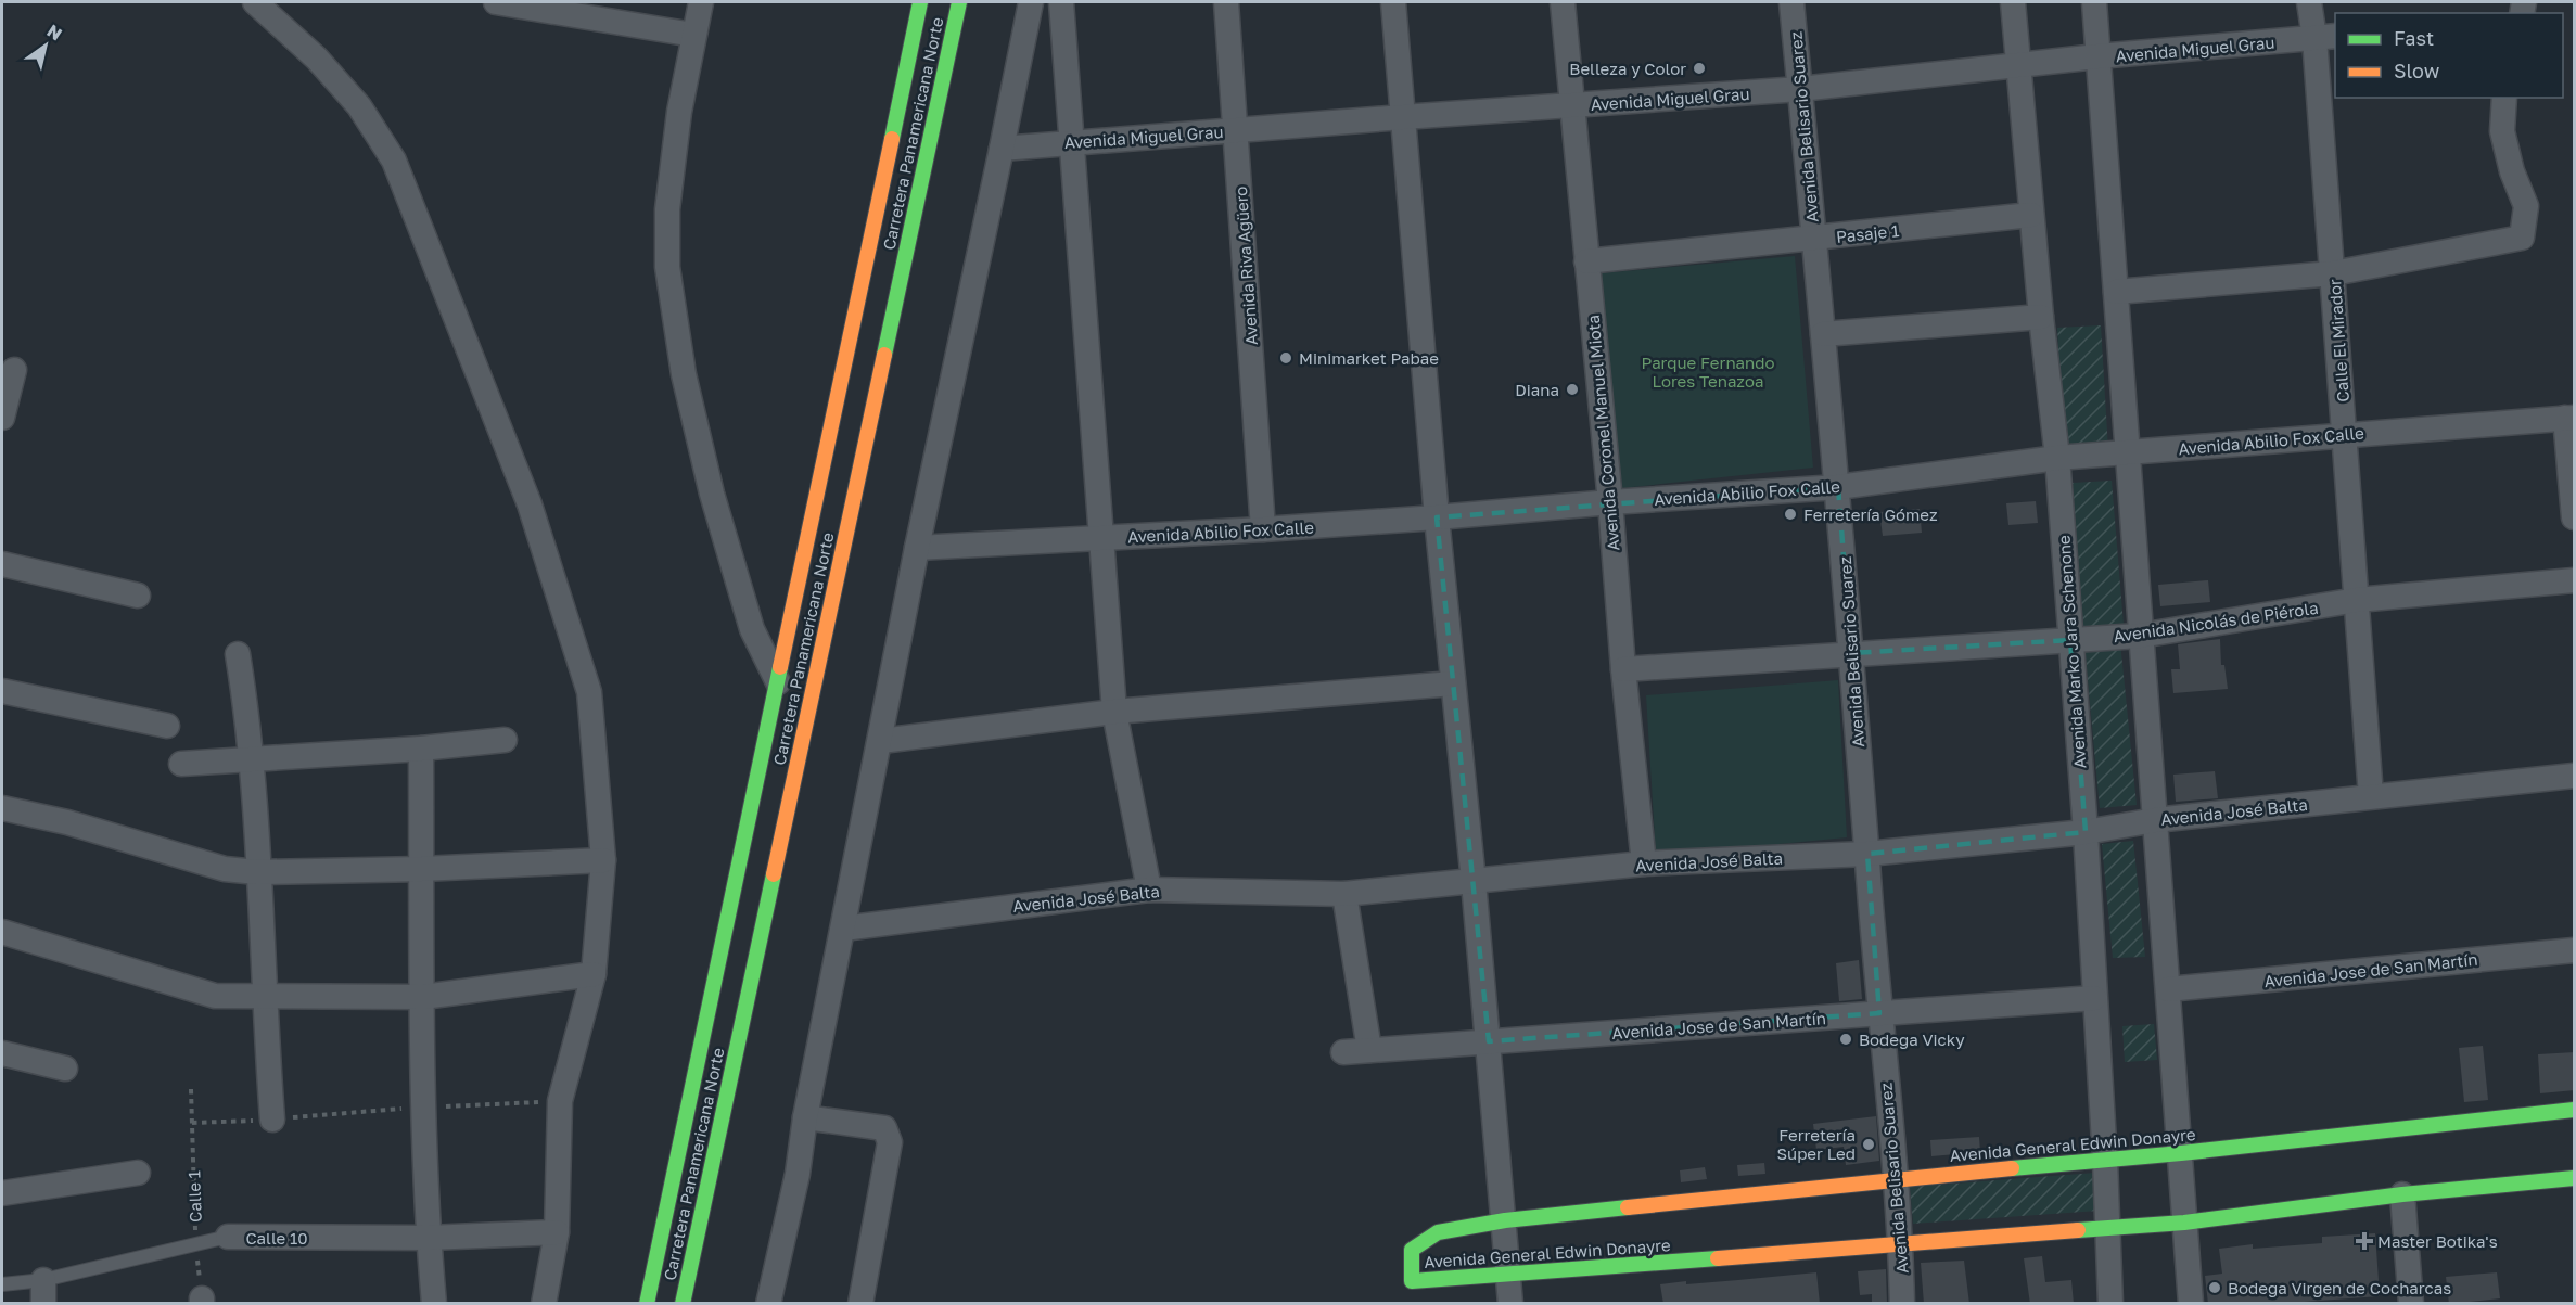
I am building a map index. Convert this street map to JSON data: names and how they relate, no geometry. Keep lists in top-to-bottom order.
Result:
{
  "streets": {
    "main road": ["Carretera Panamericana Norte", "Avenida General Edwin Donayre"],
    "street": [
      "Avenida Miguel Grau",
      "Avenida Belisario Suarez",
      "Pasaje 1",
      "Avenida Riva Agüero",
      "Calle El Mirador",
      "Avenida Coronel Manuel Miota",
      "Avenida Abilio Fox Calle",
      "Avenida Nicolás de Piérola",
      "Avenida Marko Jara Schenone",
      "Avenida José Balta",
      "Avenida Jose de San Martín",
      "Calle 10"
    ],
    "path": ["Calle 1"]
  },
  "crossings": [
    ["Avenida Miguel Grau", "Avenida Belisario Suarez"],
    ["Avenida Miguel Grau", "Avenida Riva Agüero"],
    ["Avenida Miguel Grau", "Calle El Mirador"],
    ["Avenida Miguel Grau", "Avenida Coronel Manuel Miota"],
    ["Avenida Miguel Grau", "Avenida Marko Jara Schenone"],
    ["Avenida Belisario Suarez", "Pasaje 1"],
    ["Avenida Belisario Suarez", "Avenida Abilio Fox Calle"],
    ["Avenida Belisario Suarez", "Avenida Nicolás de Piérola"],
    ["Avenida Belisario Suarez", "Avenida José Balta"],
    ["Avenida Belisario Suarez", "Avenida Jose de San Martín"],
    ["Avenida Belisario Suarez", "Avenida General Edwin Donayre"],
    ["Pasaje 1", "Avenida Coronel Manuel Miota"],
    ["Pasaje 1", "Avenida Marko Jara Schenone"],
    ["Avenida Riva Agüero", "Avenida Abilio Fox Calle"],
    ["Calle El Mirador", "Avenida Abilio Fox Calle"],
    ["Calle El Mirador", "Avenida Nicolás de Piérola"],
    ["Calle El Mirador", "Avenida José Balta"],
    ["Avenida Coronel Manuel Miota", "Avenida Abilio Fox Calle"],
    ["Avenida Coronel Manuel Miota", "Avenida Nicolás de Piérola"],
    ["Avenida Coronel Manuel Miota", "Avenida José Balta"],
    ["Avenida Abilio Fox Calle", "Avenida Marko Jara Schenone"],
    ["Avenida Nicolás de Piérola", "Avenida Marko Jara Schenone"],
    ["Avenida Marko Jara Schenone", "Avenida José Balta"],
    ["Avenida Marko Jara Schenone", "Avenida Jose de San Martín"],
    ["Avenida Marko Jara Schenone", "Avenida General Edwin Donayre"],
    ["Calle 1", "Calle 10"]
  ],
  "parks": ["Parque Fernando Lores Tenazoa"],
  "places": {
    "other": [
      "Belleza y Color",
      "Minimarket Pabae",
      "Diana",
      "Ferretería Gómez",
      "Bodega Vicky",
      "Ferretería Súper Led",
      "Bodega Virgen de Cocharcas"
    ],
    "health": ["Master Botika's"]
  },
  "legend": ["Fast", "Slow"],
  "north": "top right"
}
